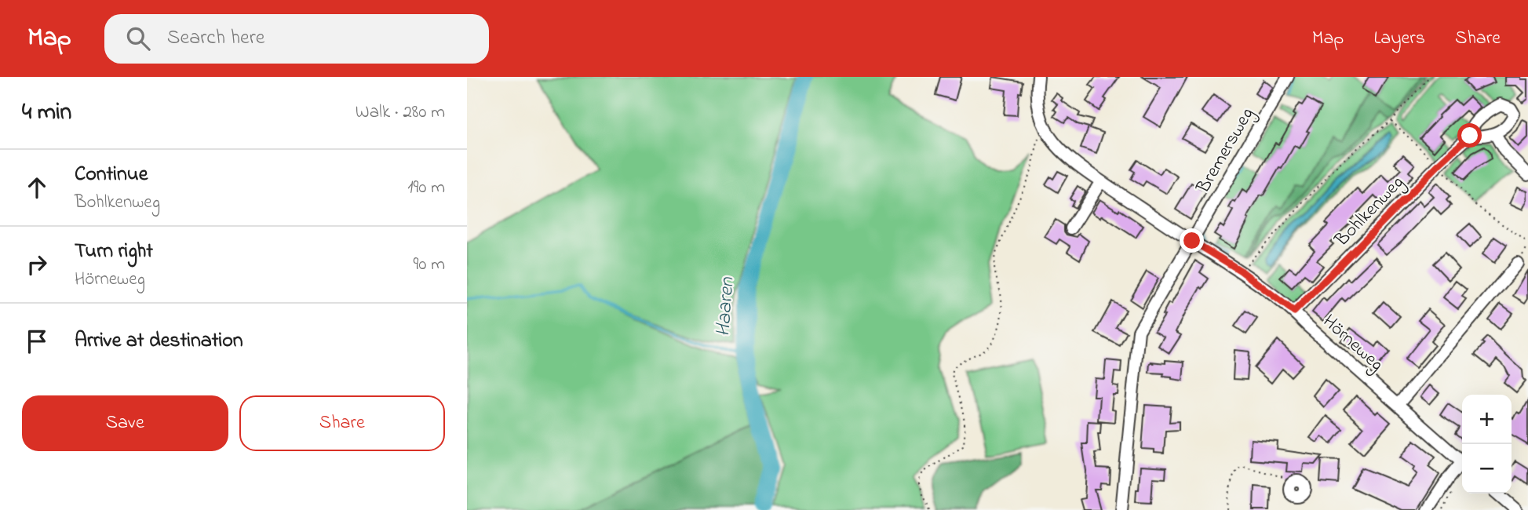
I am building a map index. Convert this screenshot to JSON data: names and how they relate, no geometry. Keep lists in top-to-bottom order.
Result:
{
  "streets": {
    "street": ["Bremersweg", "Bohlkenweg", "Hörneweg"]
  },
  "crossings": [
    ["Bremersweg", "Hörneweg"],
    ["Bohlkenweg", "Hörneweg"]
  ],
  "water": ["Haaren"],
  "page": {
    "header": "Map",
    "search": "Search here",
    "nav": ["Map", "Layers", "Share"],
    "heading": ["4 min", "Walk · 280 m"],
    "list": [
      ["Continue", "Bohlkenweg", "190 m"],
      ["Turn right", "Hörneweg", "90 m"],
      "Arrive at destination"
    ],
    "buttons": ["Save", "Share"],
    "map_buttons": ["+", "−"]
  }
}
